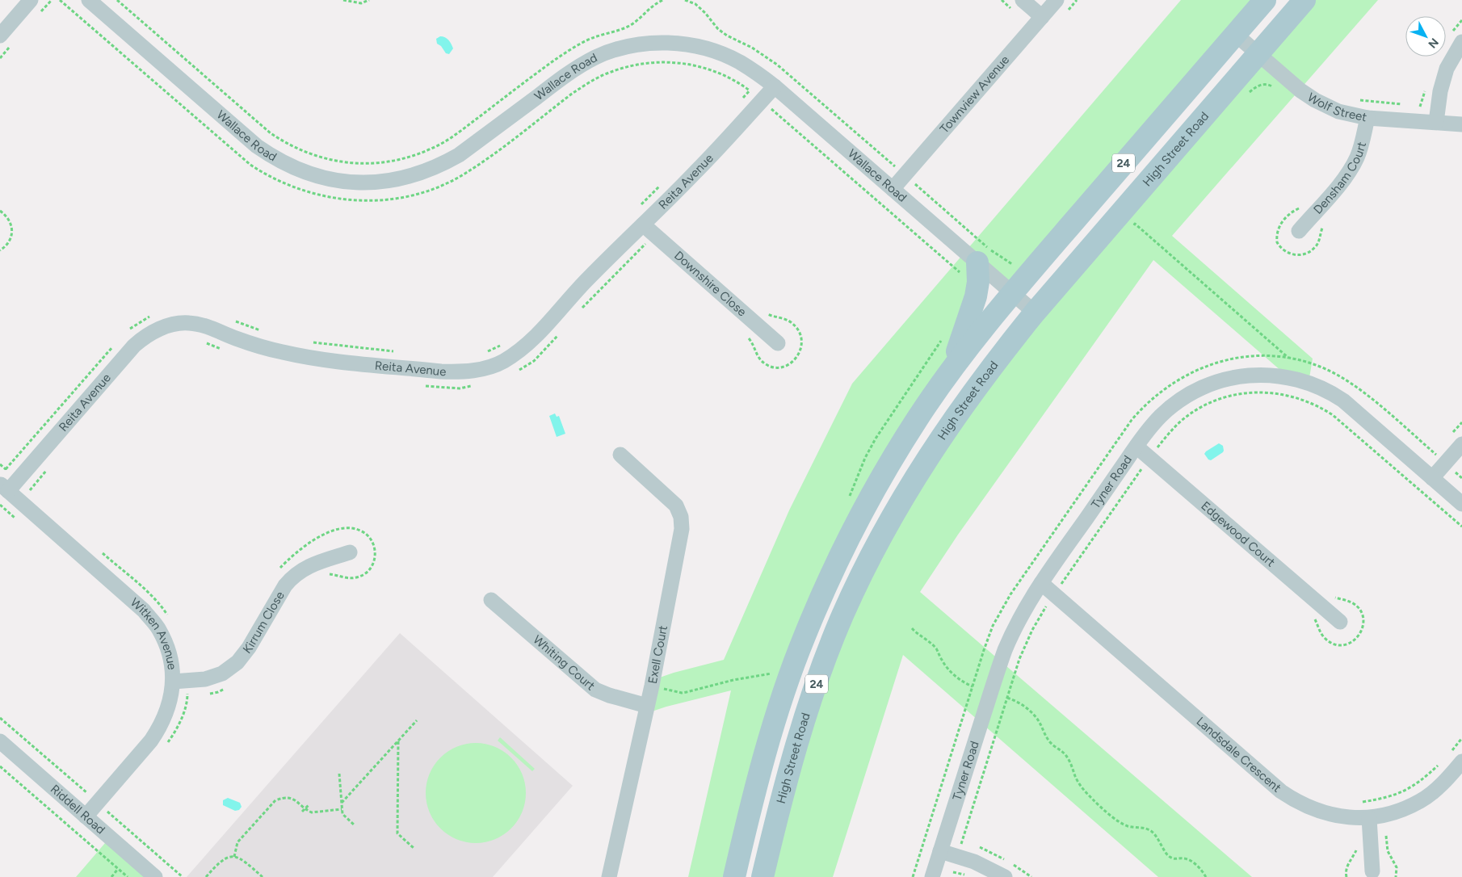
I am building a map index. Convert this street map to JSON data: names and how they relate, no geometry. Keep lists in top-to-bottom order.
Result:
{
  "streets": {
    "main road": ["High Street Road", "24"],
    "street": [
      "Wallace Road",
      "Townview Avenue",
      "Wolf Street",
      "Densham Court",
      "Reita Avenue",
      "Downshire Close",
      "Tyner Road",
      "Edgewood Court",
      "Kirrum Close",
      "Witken Avenue",
      "Exell Court",
      "Whiting Court",
      "Landsdale Crescent",
      "Riddell Road"
    ]
  },
  "crossings": [
    ["Wallace Road", "Townview Avenue"],
    ["Wallace Road", "High Street Road"],
    ["Wallace Road", "24"],
    ["Wallace Road", "Reita Avenue"],
    ["Wolf Street", "High Street Road"],
    ["Wolf Street", "24"],
    ["Wolf Street", "Densham Court"],
    ["Reita Avenue", "Downshire Close"],
    ["Reita Avenue", "Witken Avenue"],
    ["Tyner Road", "Edgewood Court"],
    ["Tyner Road", "Landsdale Crescent"],
    ["Kirrum Close", "Witken Avenue"],
    ["Witken Avenue", "Riddell Road"],
    ["Exell Court", "Whiting Court"]
  ],
  "north": "bottom right"
}
